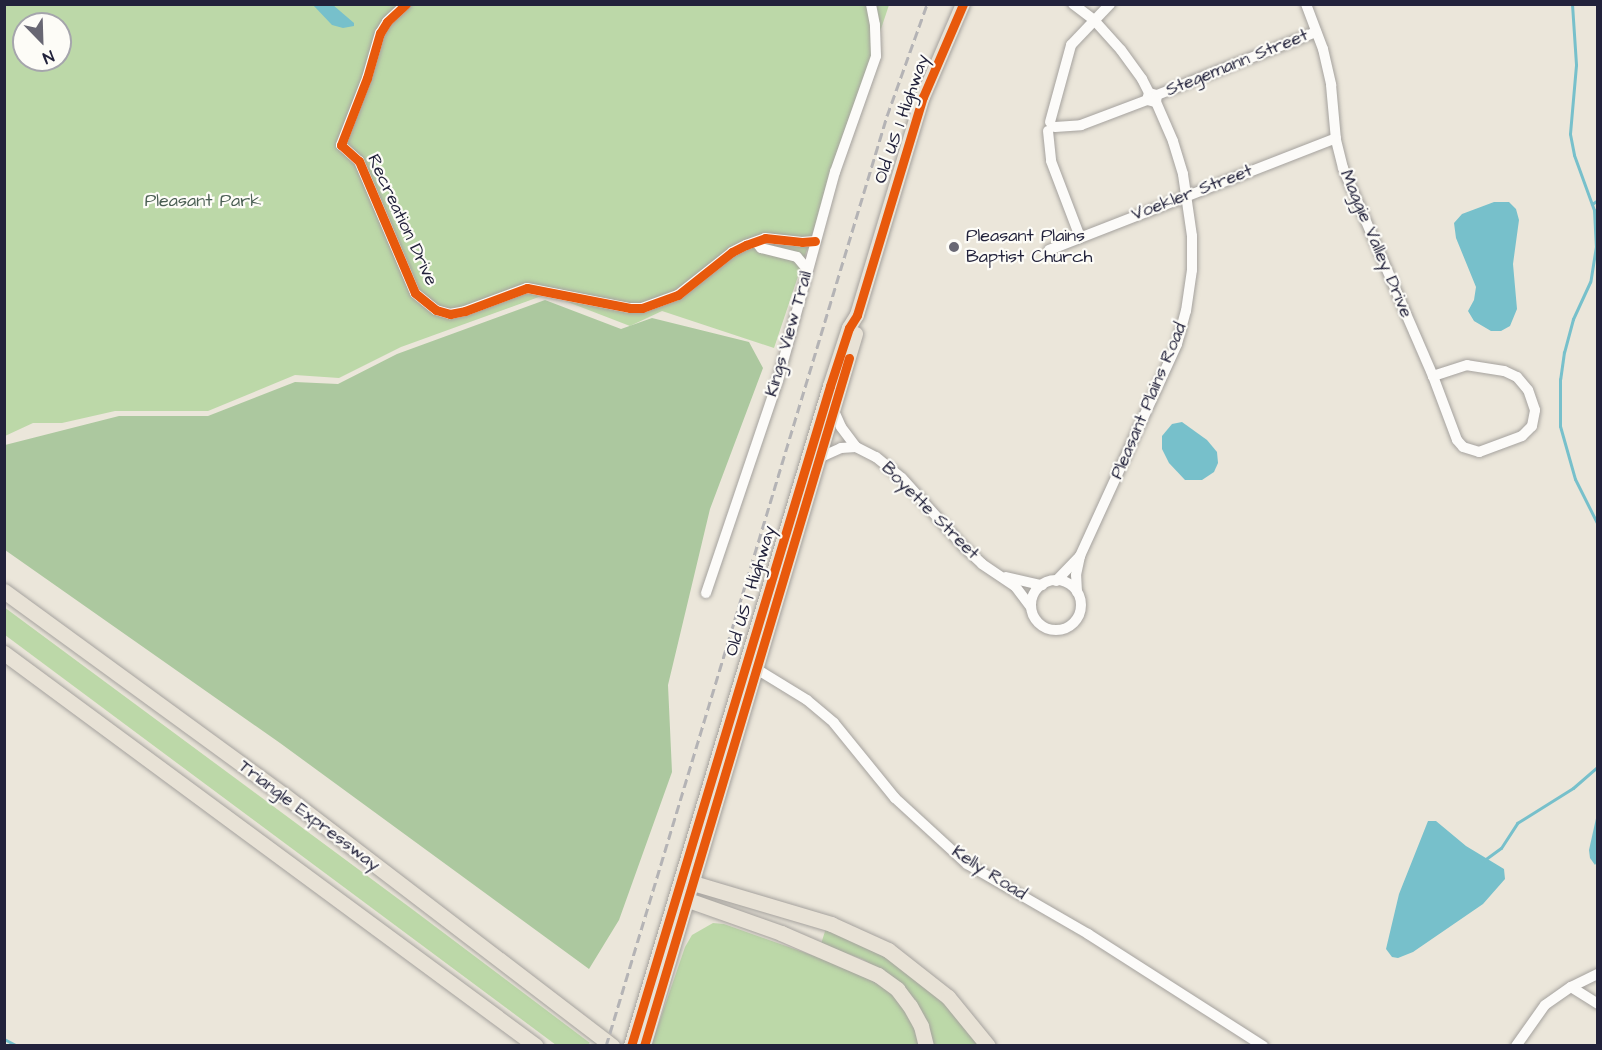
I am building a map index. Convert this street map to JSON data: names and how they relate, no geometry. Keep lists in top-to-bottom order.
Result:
{
  "streets": {
    "highway": ["Triangle Expressway"],
    "main road": ["Old US 1 Highway"],
    "street": [
      "Stegemann Street",
      "Voekler Street",
      "Recreation Drive",
      "Maggie Valley Drive",
      "Kings View Trail",
      "Pleasant Plains Road",
      "Boyette Street",
      "Kelly Road"
    ]
  },
  "crossings": [
    ["Stegemann Street", "Maggie Valley Drive"],
    ["Stegemann Street", "Pleasant Plains Road"],
    ["Old US 1 Highway", "Boyette Street"],
    ["Old US 1 Highway", "Kelly Road"],
    ["Voekler Street", "Maggie Valley Drive"],
    ["Voekler Street", "Pleasant Plains Road"],
    ["Recreation Drive", "Kings View Trail"],
    ["Pleasant Plains Road", "Boyette Street"]
  ],
  "parks": ["Pleasant Park"],
  "places": ["Pleasant Plains Baptist Church"],
  "north": "bottom right"
}
